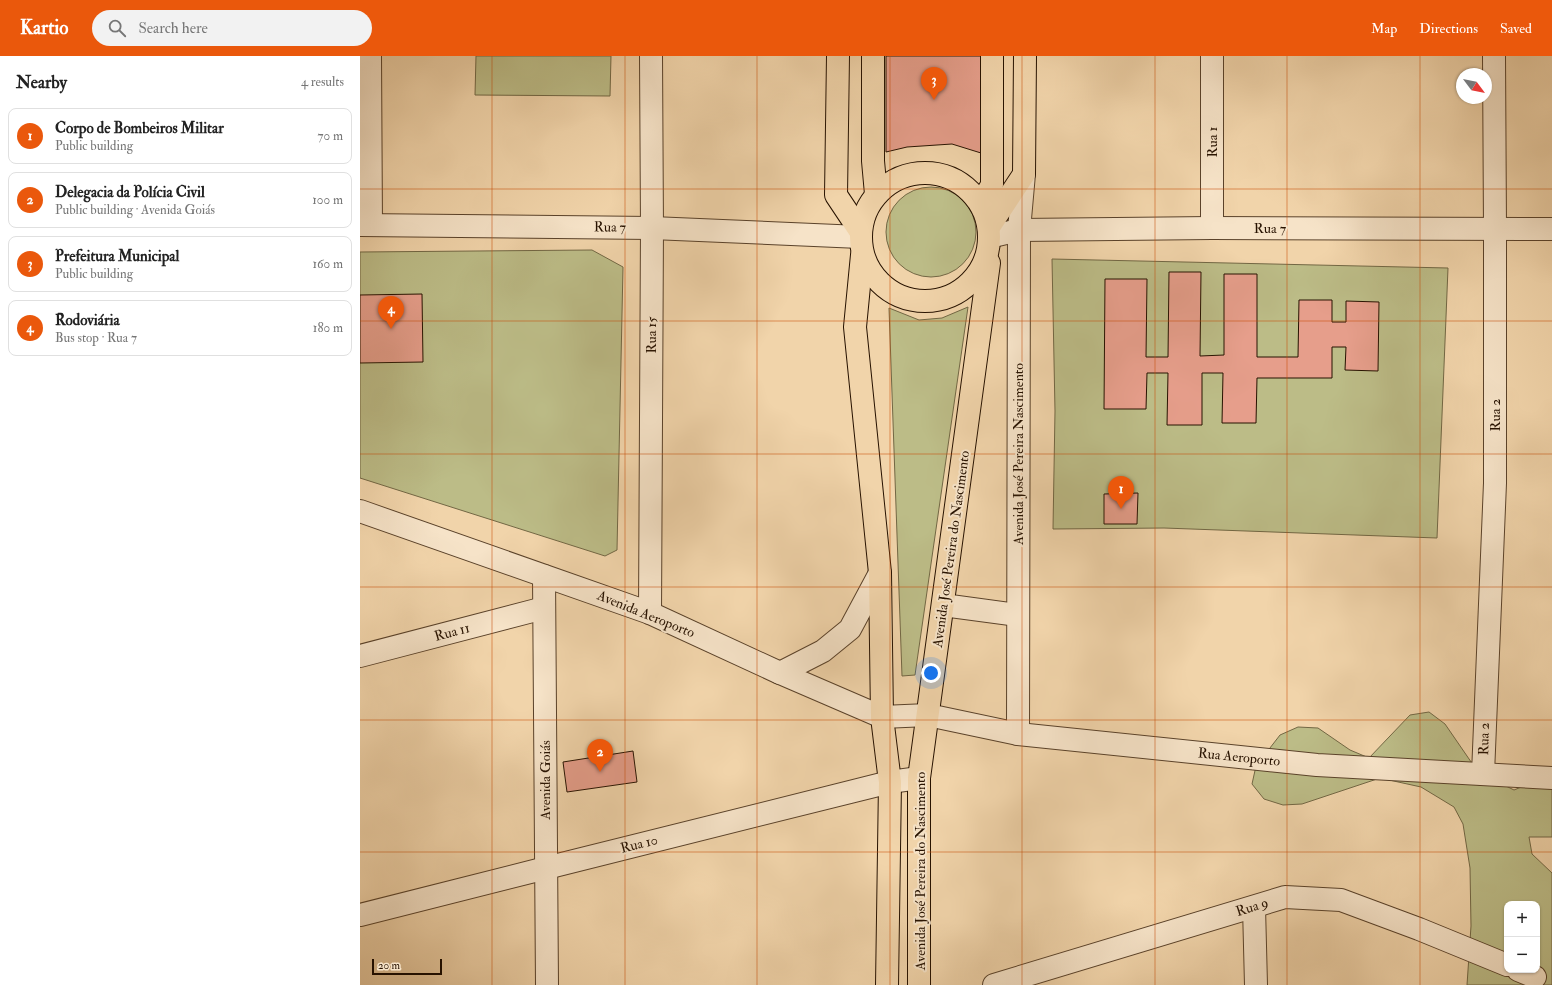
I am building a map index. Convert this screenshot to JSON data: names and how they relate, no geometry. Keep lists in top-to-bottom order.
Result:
{
  "streets": {
    "main road": ["Avenida José Pereira Nascimento", "Avenida José Pereira do Nascimento"],
    "street": [
      "Rua 1",
      "Rua 7",
      "Rua 15",
      "Rua 2",
      "Avenida Aeroporto",
      "Rua 11",
      "Rua Aeroporto",
      "Avenida Goiás",
      "Rua 10",
      "Rua 9"
    ]
  },
  "crossings": [
    ["Rua 1", "Rua 7"],
    ["Rua 7", "Rua 15"],
    ["Rua 7", "Rua 2"],
    ["Rua 7", "Avenida José Pereira Nascimento"],
    ["Rua 7", "Avenida José Pereira do Nascimento"],
    ["Rua 15", "Avenida Aeroporto"],
    ["Rua 2", "Rua Aeroporto"],
    ["Avenida José Pereira Nascimento", "Rua Aeroporto"],
    ["Avenida José Pereira do Nascimento", "Avenida Aeroporto"],
    ["Avenida José Pereira do Nascimento", "Rua Aeroporto"],
    ["Avenida José Pereira do Nascimento", "Rua 10"],
    ["Avenida Aeroporto", "Rua Aeroporto"],
    ["Avenida Aeroporto", "Avenida Goiás"],
    ["Rua 11", "Avenida Goiás"],
    ["Avenida Goiás", "Rua 10"]
  ],
  "scale_bar": "20 m",
  "north": "bottom right",
  "page": {
    "header": "Kartio",
    "search": "Search here",
    "nav": ["Map", "Directions", "Saved"],
    "heading": ["Nearby", "4 results"],
    "pins": [
      "3",
      "4",
      "1",
      "2"
    ],
    "list": [
      {
        "mark": "1",
        "name": "Corpo de Bombeiros Militar",
        "note": "Public building",
        "value": "70 m"
      },
      {
        "mark": "2",
        "name": "Delegacia da Polícia Civil",
        "note": "Public building · Avenida Goiás",
        "value": "100 m"
      },
      {
        "mark": "3",
        "name": "Prefeitura Municipal",
        "note": "Public building",
        "value": "160 m"
      },
      {
        "mark": "4",
        "name": "Rodoviária",
        "note": "Bus stop · Rua 7",
        "value": "180 m"
      }
    ],
    "map_buttons": ["+", "−"],
    "scale": "20 m"
  }
}
